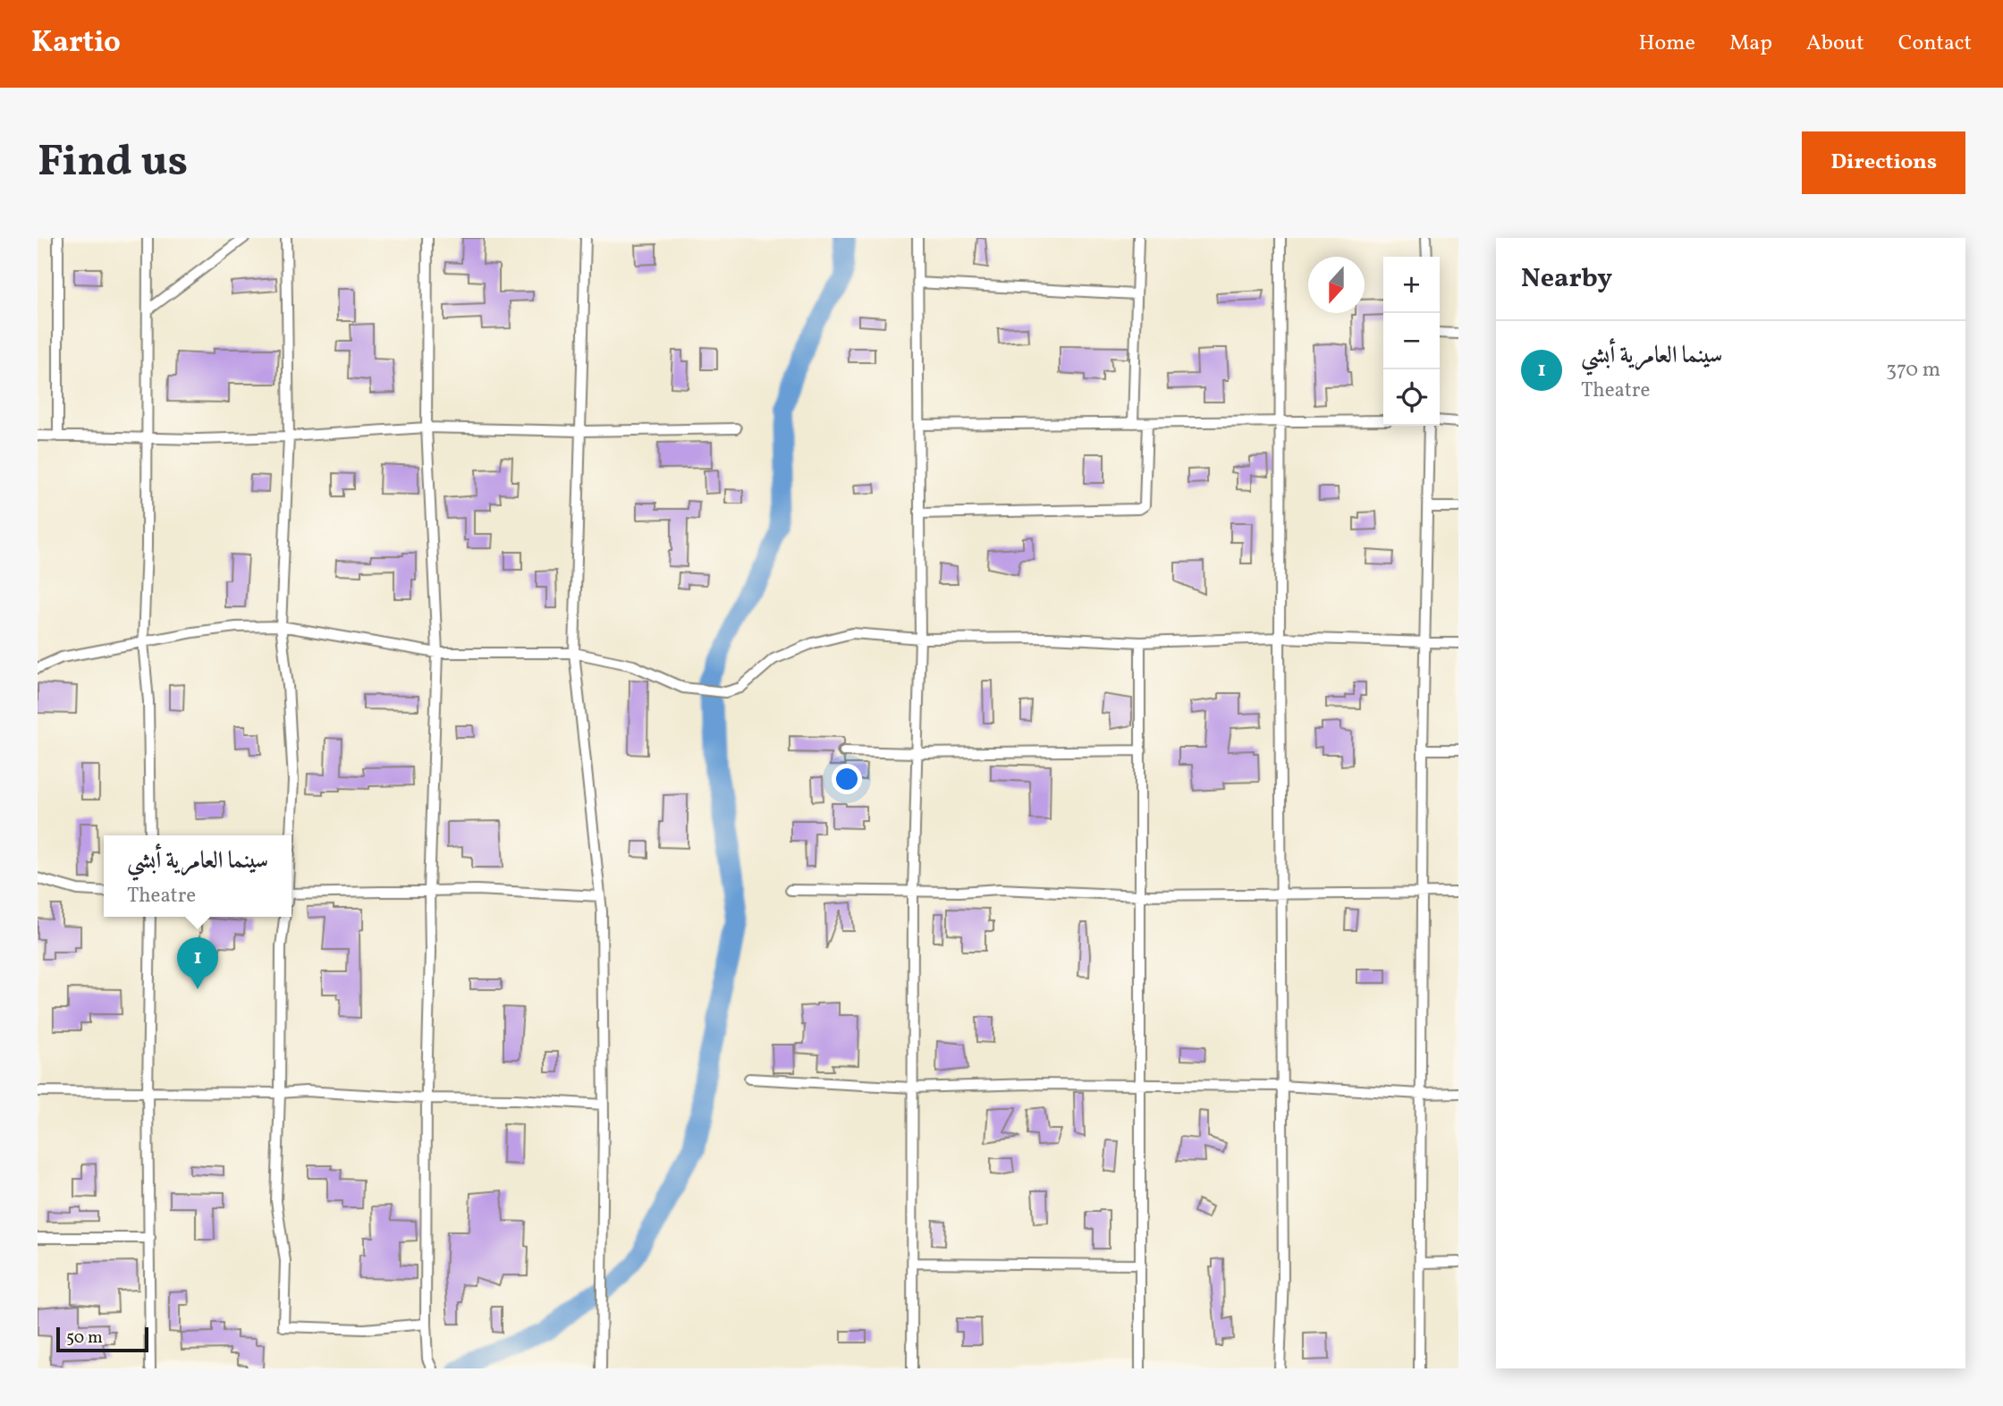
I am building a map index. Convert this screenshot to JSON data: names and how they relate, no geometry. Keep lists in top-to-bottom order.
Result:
{
  "scale_bar": "50 m",
  "north": "bottom",
  "page": {
    "header": "Kartio",
    "nav": [
      "Home",
      "Map",
      "About",
      "Contact"
    ],
    "buttons": "Directions",
    "title": "Find us",
    "heading": "Nearby",
    "map_buttons": ["+", "−"],
    "list": [
      {
        "mark": "1",
        "name": "سينما العامرية أبشي",
        "note": "Theatre",
        "value": "370 m"
      }
    ],
    "popup": ["سينما العامرية أبشي", "Theatre"],
    "pins": "1",
    "scale": "50 m"
  }
}
